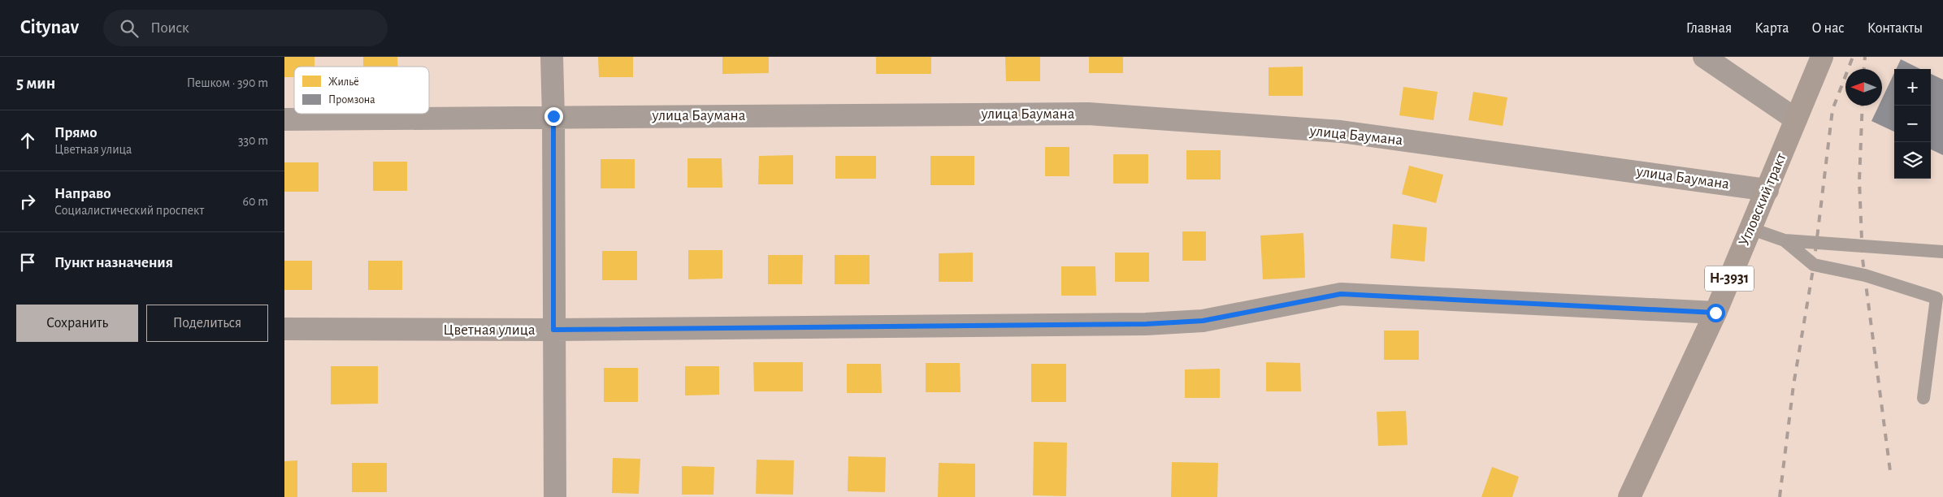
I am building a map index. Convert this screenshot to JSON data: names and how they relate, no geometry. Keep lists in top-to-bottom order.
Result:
{
  "streets": {
    "highway": ["Угловский тракт", "Н-3931"],
    "street": ["улица Баумана", "Цветная улица"]
  },
  "crossings": [
    ["улица Баумана", "Угловский тракт"],
    ["Угловский тракт", "Цветная улица"]
  ],
  "legend": ["Жильё", "Промзона"],
  "north": "left",
  "page": {
    "header": "Citynav",
    "search": "Поиск",
    "nav": [
      "Главная",
      "Карта",
      "О нас",
      "Контакты"
    ],
    "heading": ["5 мин", "Пешком · 390 m"],
    "map_buttons": ["+", "−"],
    "list": [
      ["Прямо", "Цветная улица", "330 m"],
      ["Направо", "Социалистический проспект", "60 m"],
      "Пункт назначения"
    ],
    "buttons": ["Сохранить", "Поделиться"]
  }
}
